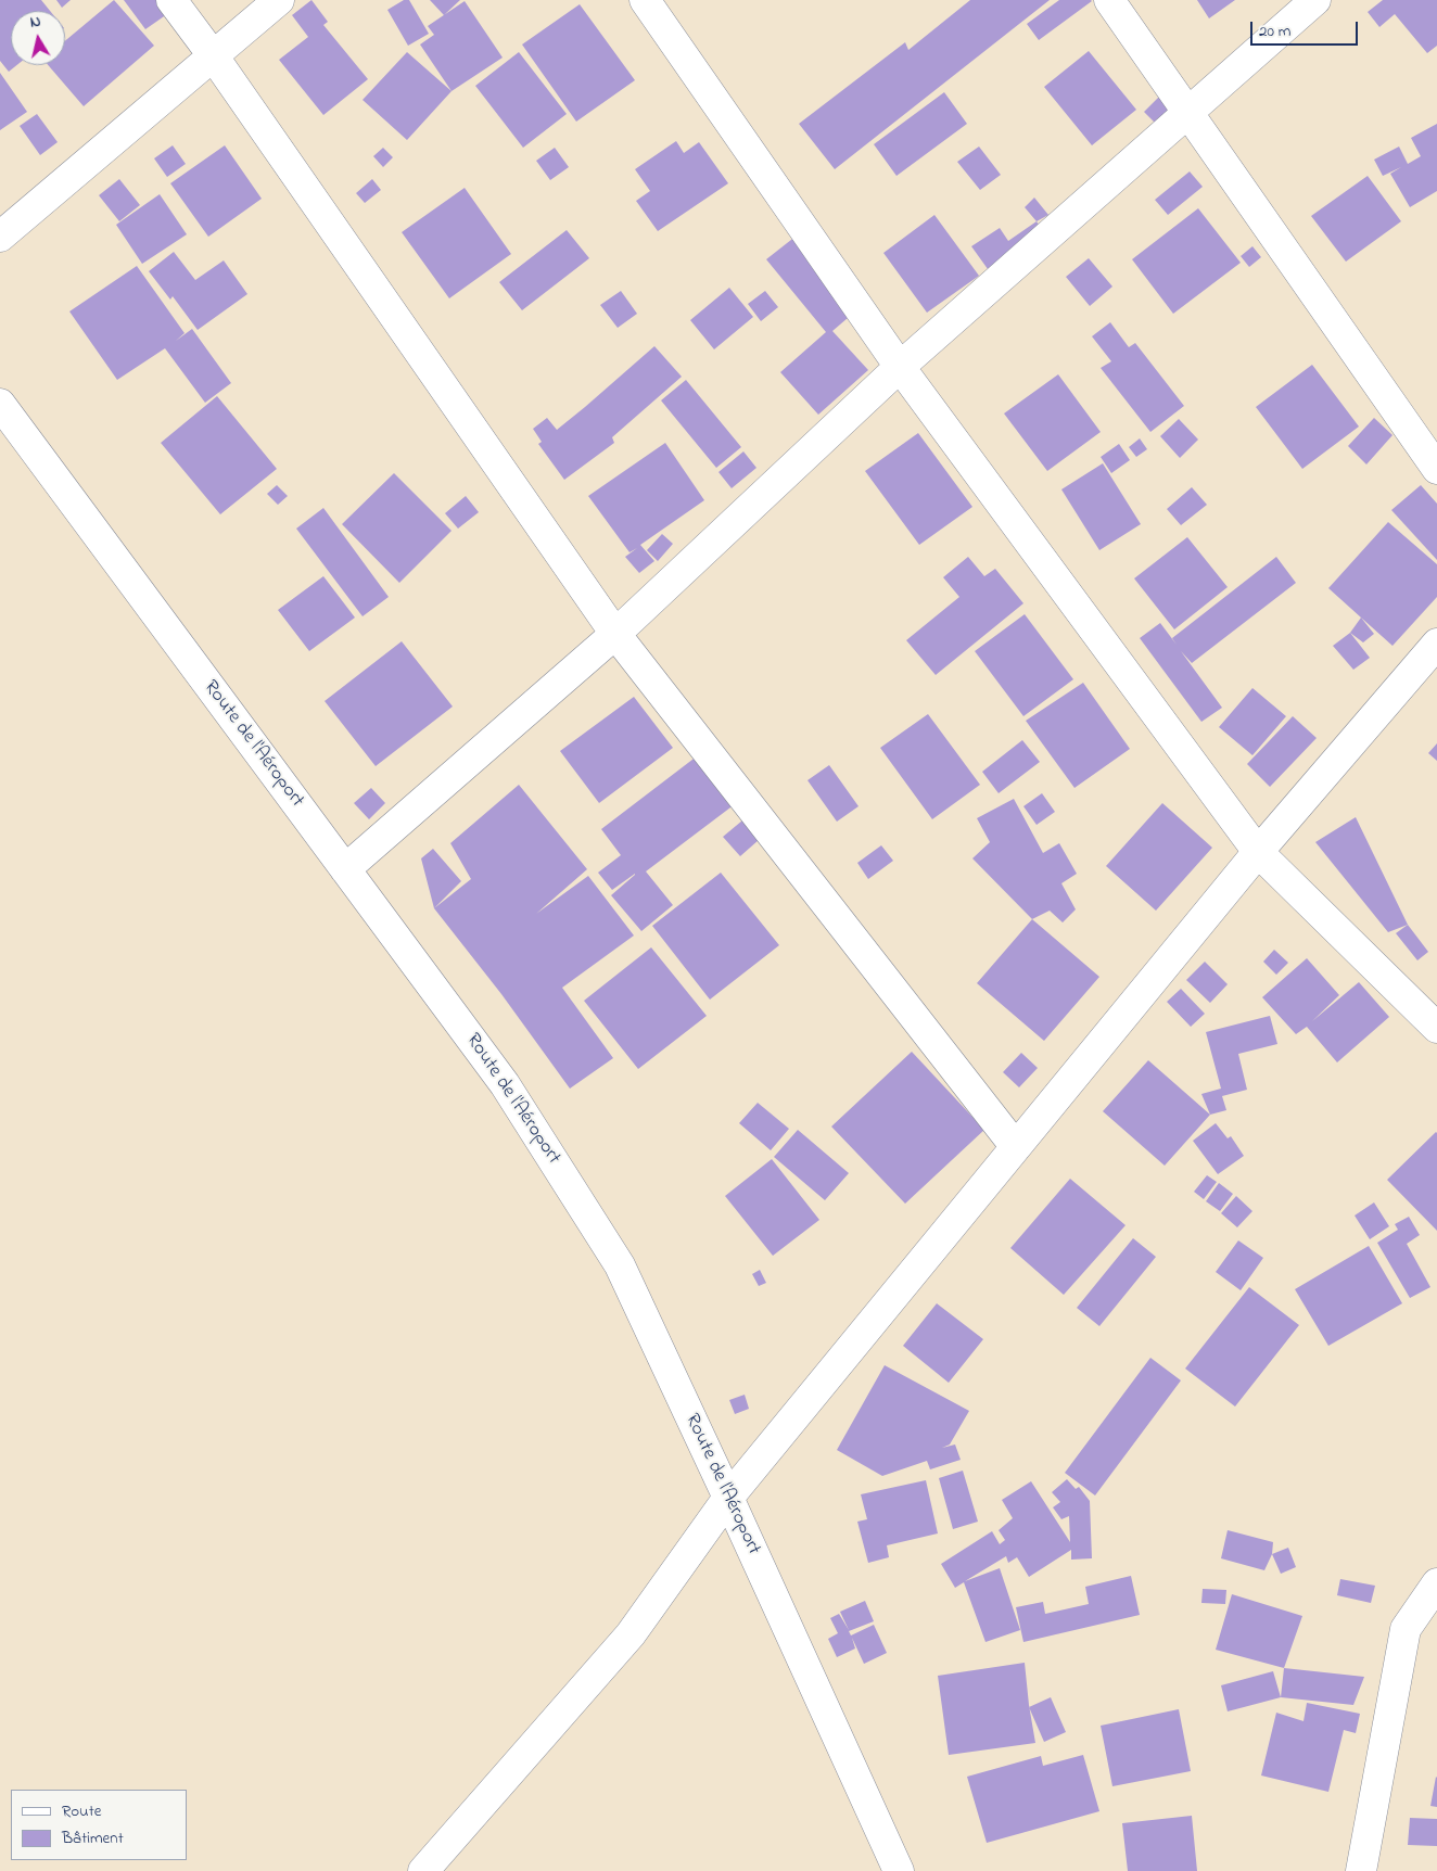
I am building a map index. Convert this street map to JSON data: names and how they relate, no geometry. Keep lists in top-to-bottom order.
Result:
{
  "streets": {
    "street": ["Route de l'Aéroport"]
  },
  "legend": ["Route", "Bâtiment"],
  "scale_bar": "20 m",
  "north": "top"
}
